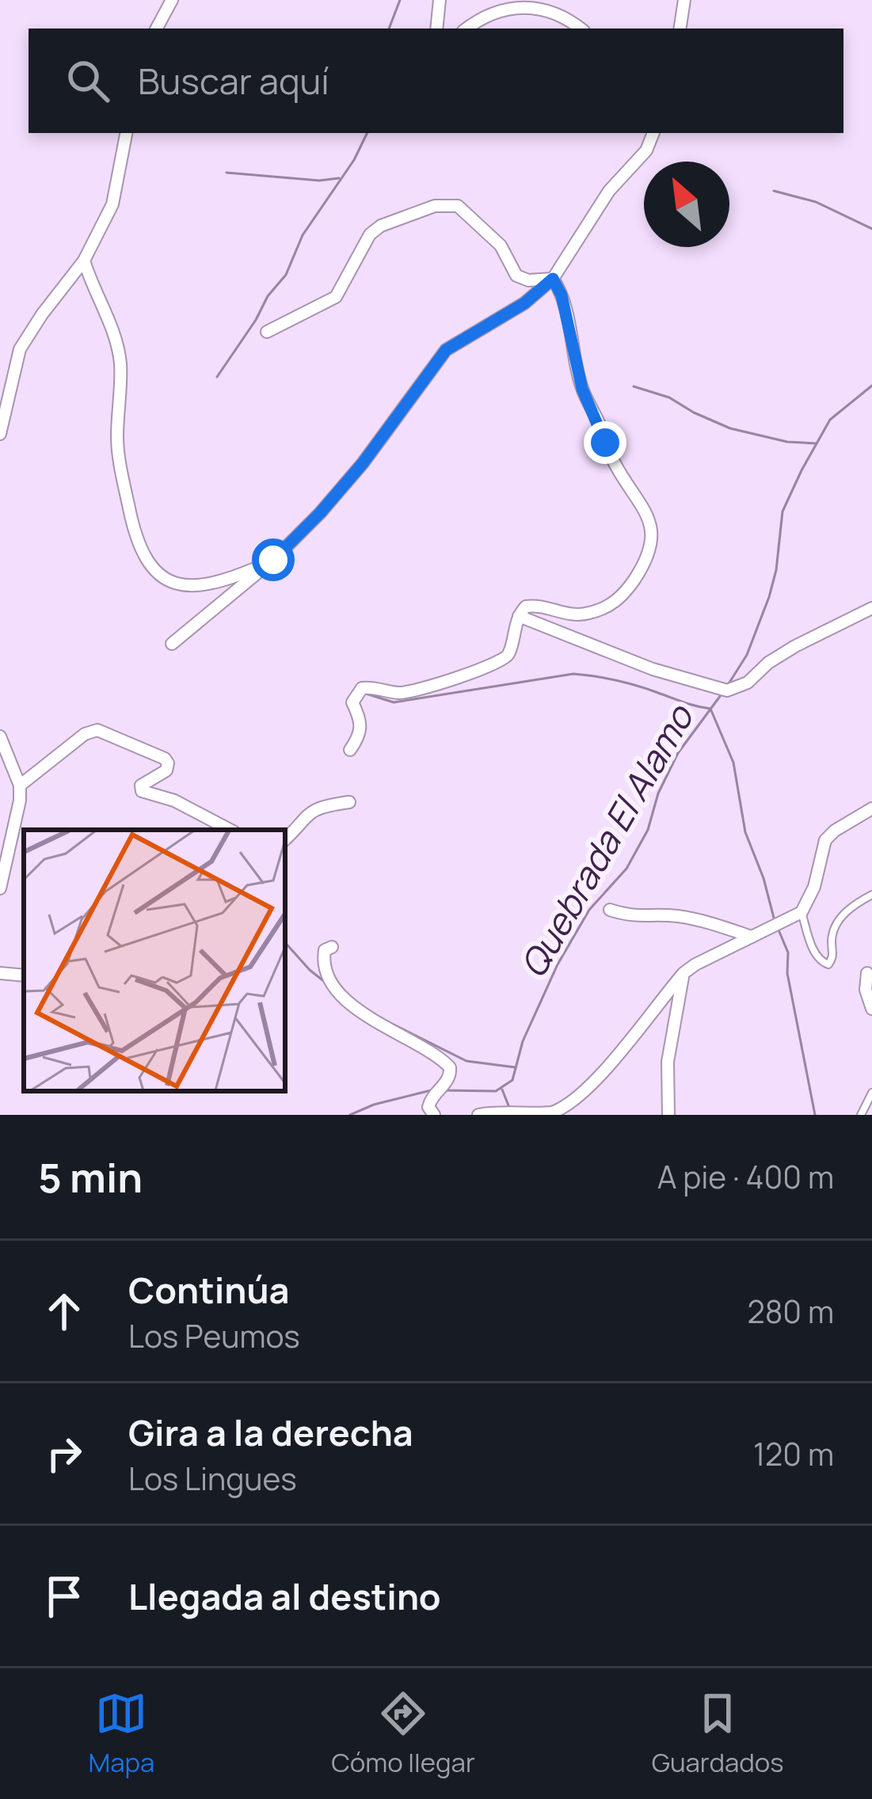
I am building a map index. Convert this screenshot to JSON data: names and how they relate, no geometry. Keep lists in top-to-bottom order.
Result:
{
  "water": ["Quebrada El Alamo"],
  "north": "top left",
  "page": {
    "search": "Buscar aquí",
    "heading": ["5 min", "A pie · 400 m"],
    "list": [
      ["Continúa", "Los Peumos", "280 m"],
      ["Gira a la derecha", "Los Lingues", "120 m"],
      "Llegada al destino"
    ],
    "nav": ["Mapa", "Cómo llegar", "Guardados"]
  }
}
